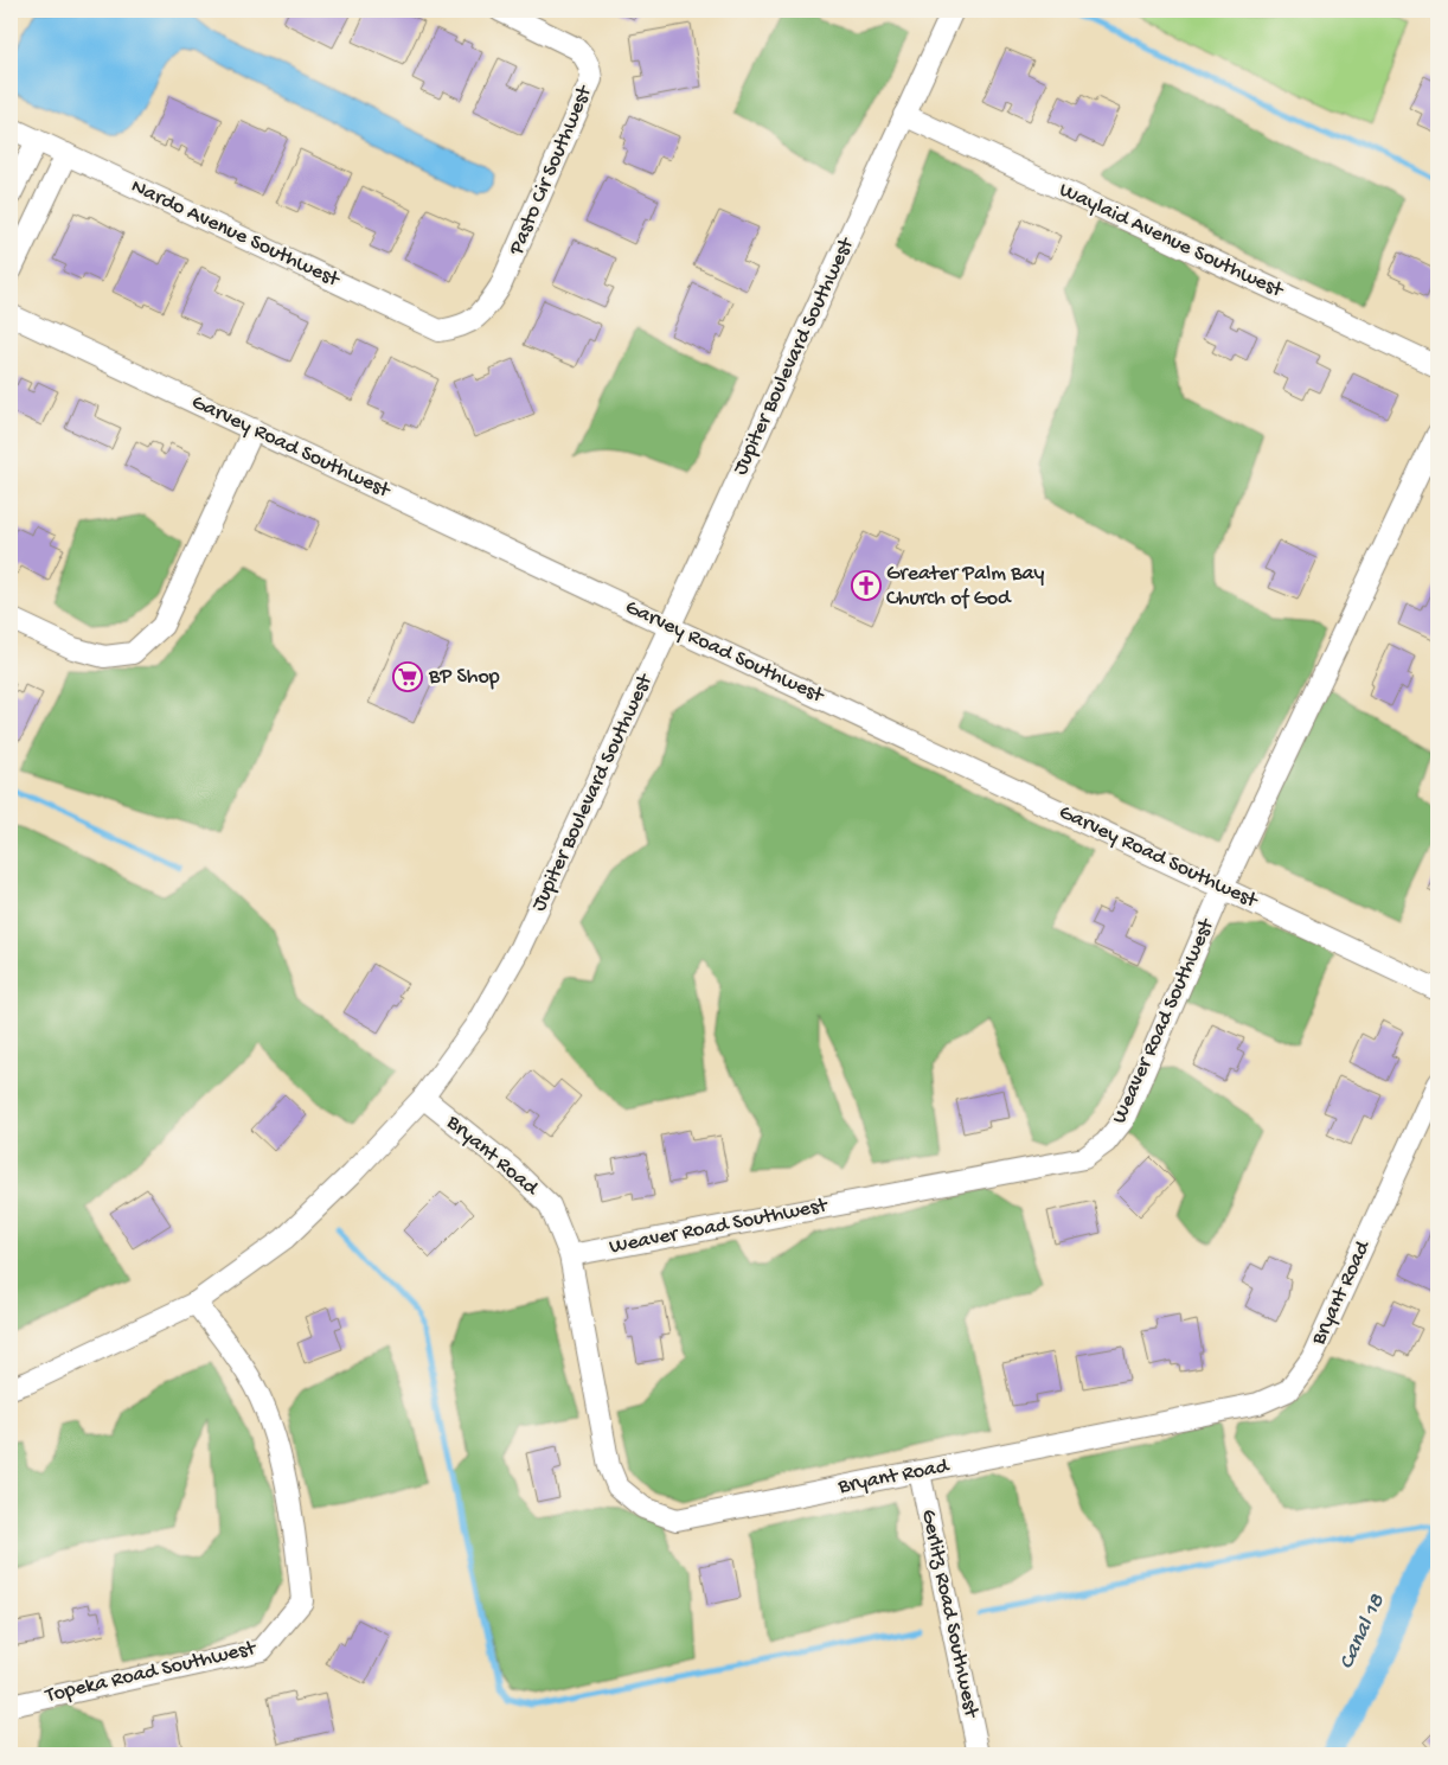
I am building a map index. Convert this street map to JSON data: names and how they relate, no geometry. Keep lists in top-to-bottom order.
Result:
{
  "streets": {
    "street": [
      "Pasto Cir Southwest",
      "Nardo Avenue Southwest",
      "Waylaid Avenue Southwest",
      "Jupiter Boulevard Southwest",
      "Garvey Road Southwest",
      "Weaver Road Southwest",
      "Bryant Road",
      "Gerlitz Road Southwest",
      "Topeka Road Southwest"
    ]
  },
  "crossings": [
    ["Pasto Cir Southwest", "Nardo Avenue Southwest"],
    ["Waylaid Avenue Southwest", "Jupiter Boulevard Southwest"],
    ["Jupiter Boulevard Southwest", "Garvey Road Southwest"],
    ["Jupiter Boulevard Southwest", "Bryant Road"],
    ["Jupiter Boulevard Southwest", "Topeka Road Southwest"],
    ["Garvey Road Southwest", "Weaver Road Southwest"],
    ["Weaver Road Southwest", "Bryant Road"],
    ["Bryant Road", "Gerlitz Road Southwest"]
  ],
  "water": ["Canal 18"],
  "places": {
    "church": ["Greater Palm Bay Church of God"],
    "supermarket": ["BP Shop"]
  }
}
